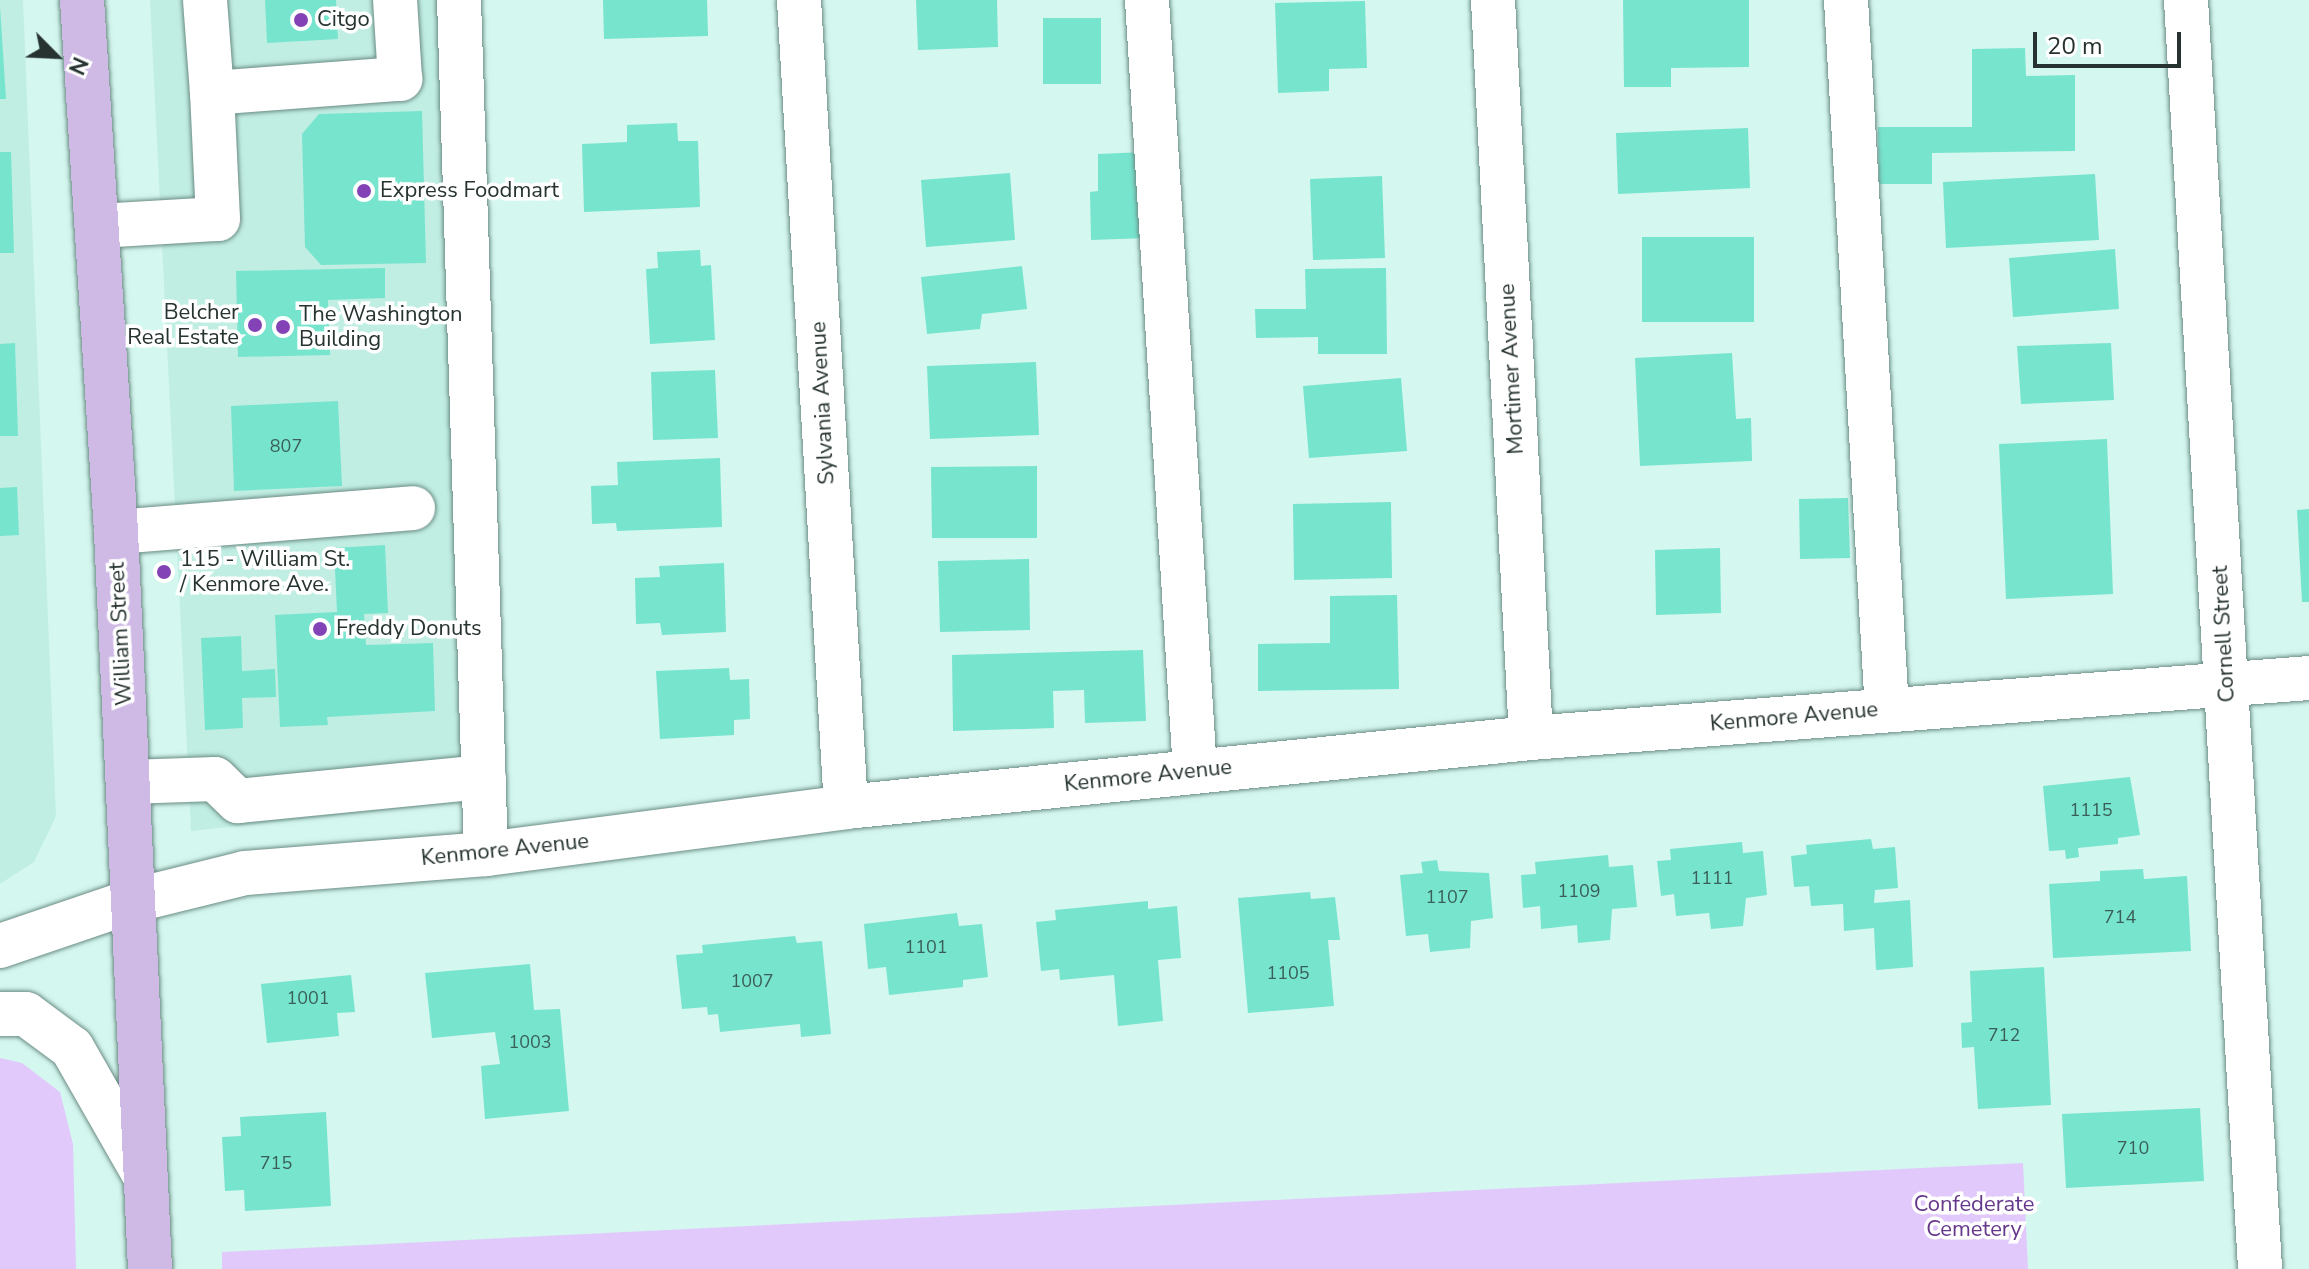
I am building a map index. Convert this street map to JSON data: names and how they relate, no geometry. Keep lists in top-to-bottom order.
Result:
{
  "streets": {
    "main road": ["William Street"],
    "street": [
      "Mortimer Avenue",
      "Sylvania Avenue",
      "Cornell Street",
      "Kenmore Avenue"
    ]
  },
  "crossings": [
    ["Mortimer Avenue", "Kenmore Avenue"],
    ["Sylvania Avenue", "Kenmore Avenue"],
    ["William Street", "Kenmore Avenue"],
    ["Cornell Street", "Kenmore Avenue"]
  ],
  "parks": ["Confederate Cemetery"],
  "places": [
    "Citgo",
    "Express Foodmart",
    "Belcher Real Estate",
    "The Washington Building",
    "115 - William St. / Kenmore Ave.",
    "Freddy Donuts"
  ],
  "house_numbers": [
    "807",
    "1115",
    "1111",
    "1109",
    "1107",
    "714",
    "1101",
    "1105",
    "1007",
    "1001",
    "712",
    "1003",
    "710",
    "715"
  ],
  "scale_bar": "20 m",
  "north": "bottom right"
}
